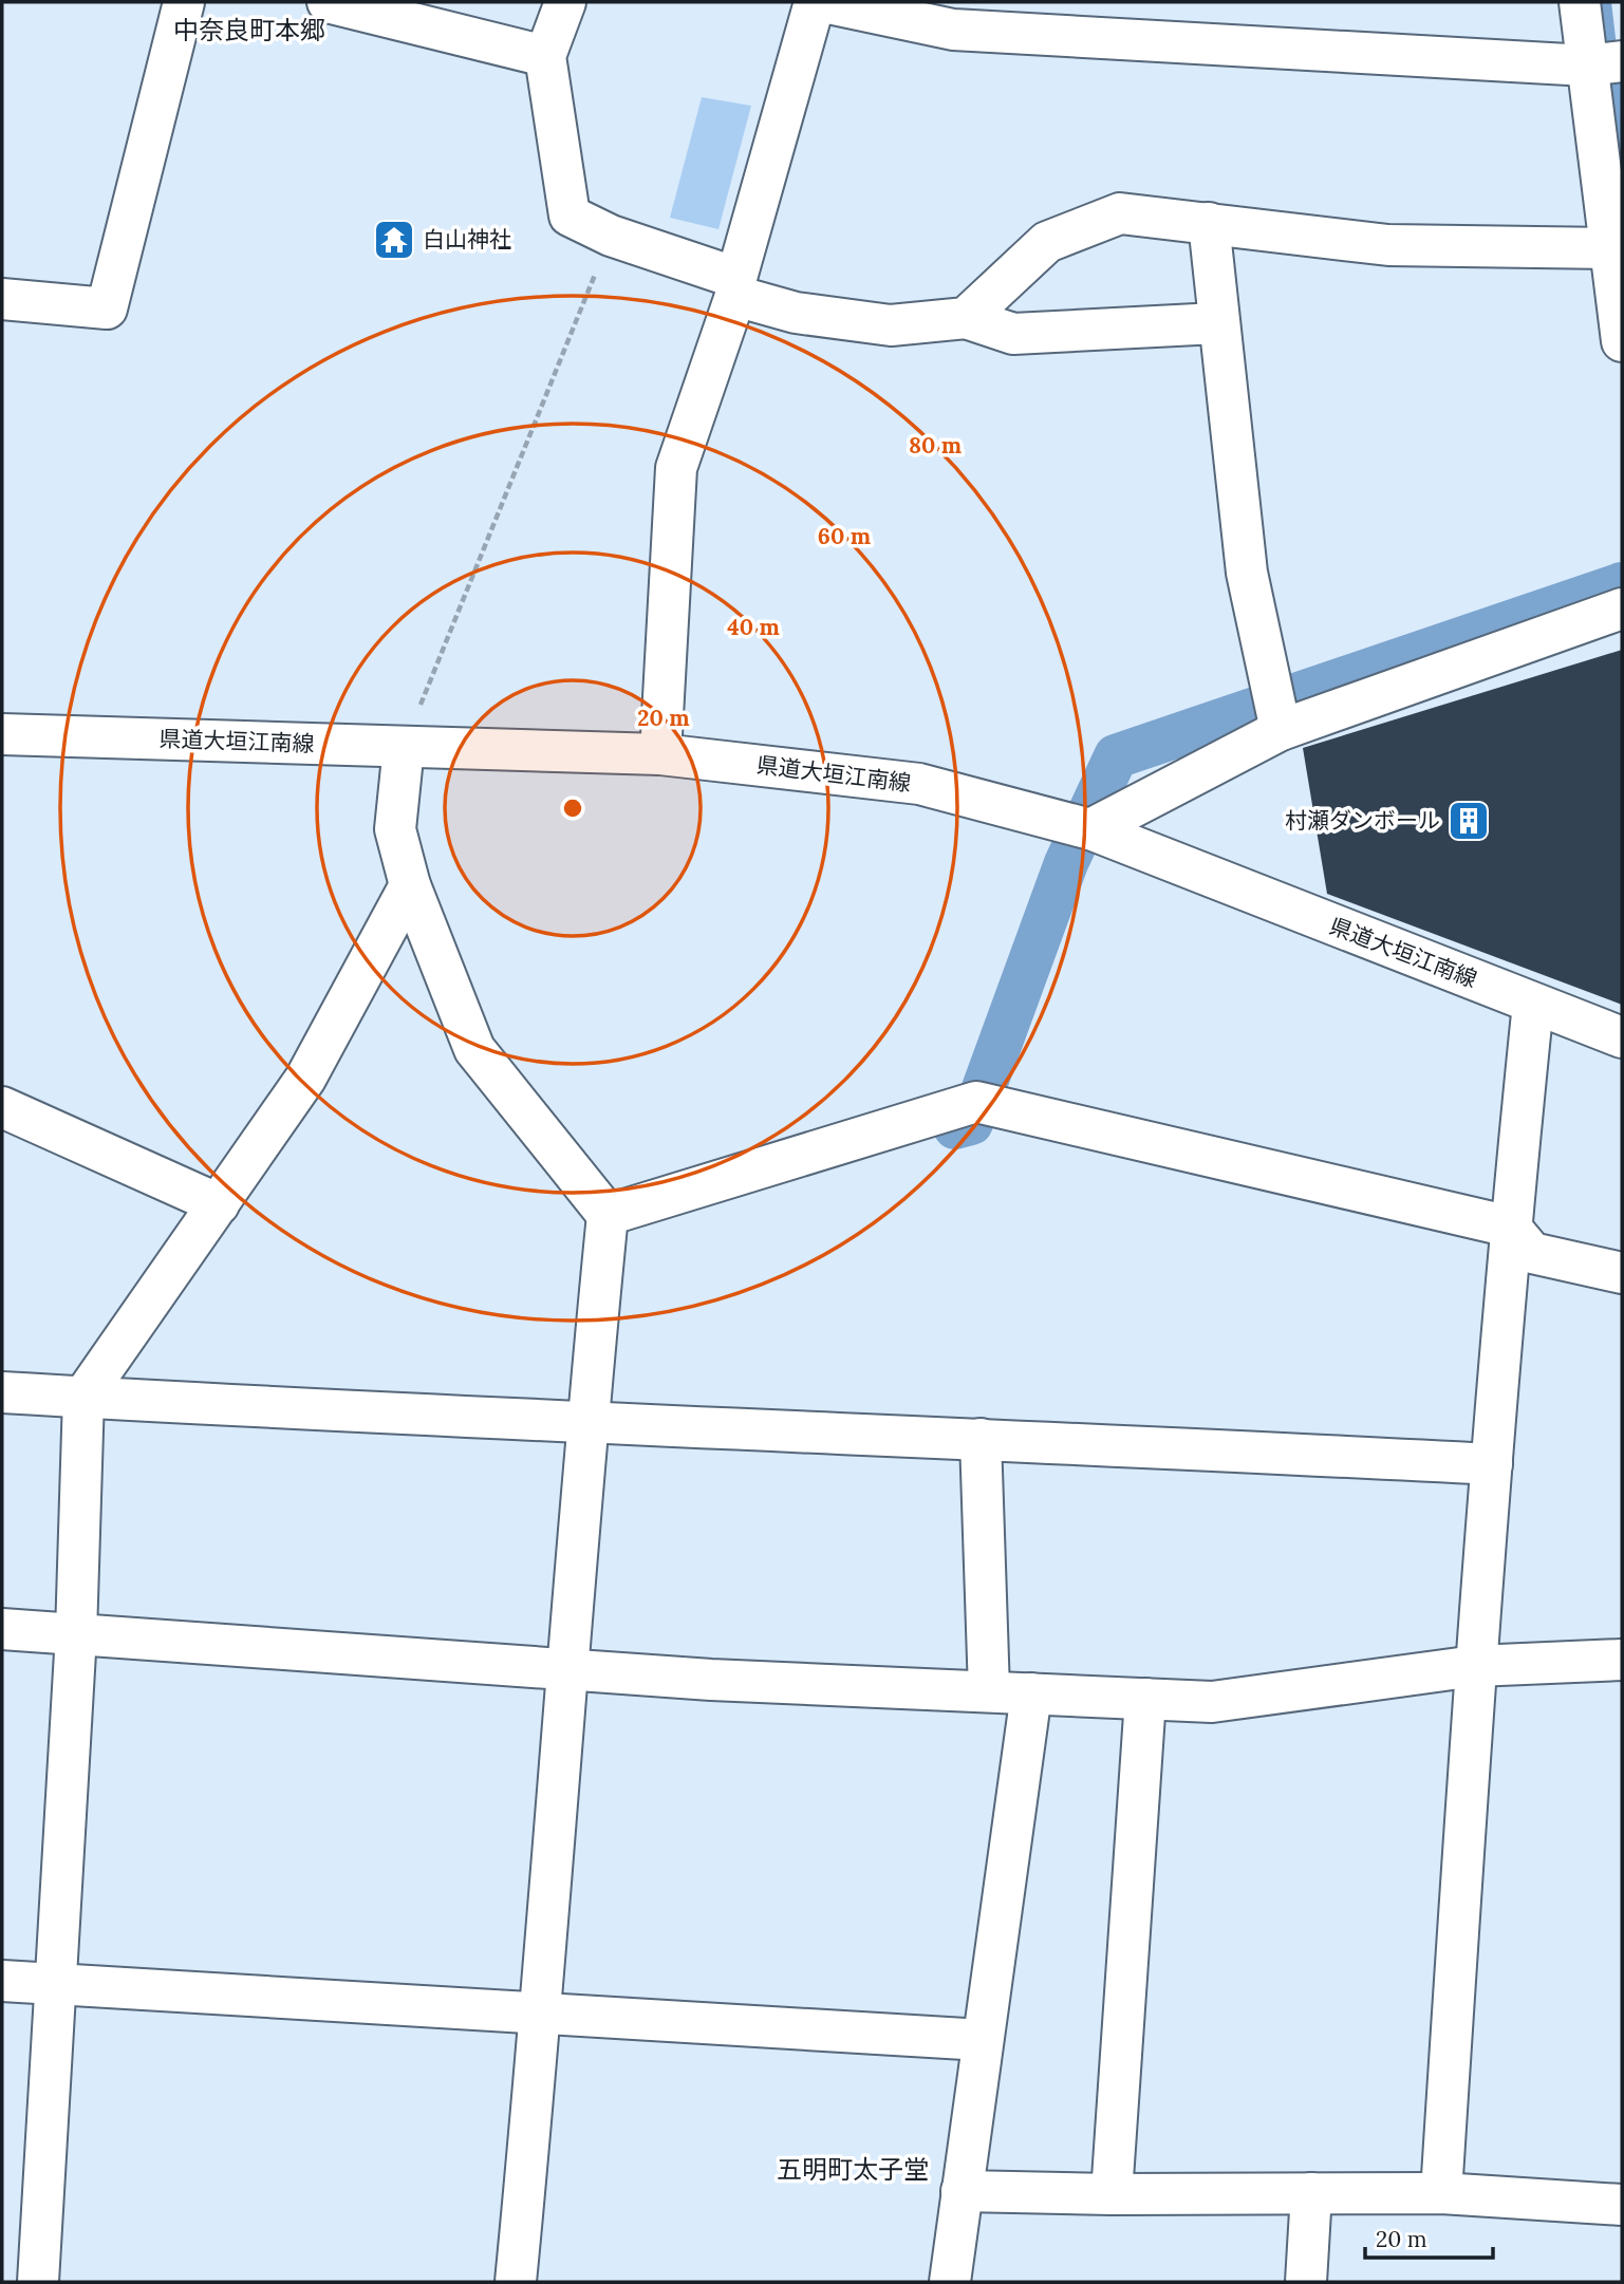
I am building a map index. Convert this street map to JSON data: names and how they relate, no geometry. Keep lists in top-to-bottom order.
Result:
{
  "streets": {
    "street": ["県道大垣江南線"]
  },
  "districts": ["中奈良町本郷", "五明町太子堂"],
  "places": {
    "temple": ["白山神社"],
    "building": ["村瀬ダンボール"]
  },
  "scale_bar": "20 m",
  "rings": [
    "80 m",
    "60 m",
    "40 m",
    "20 m"
  ]
}
